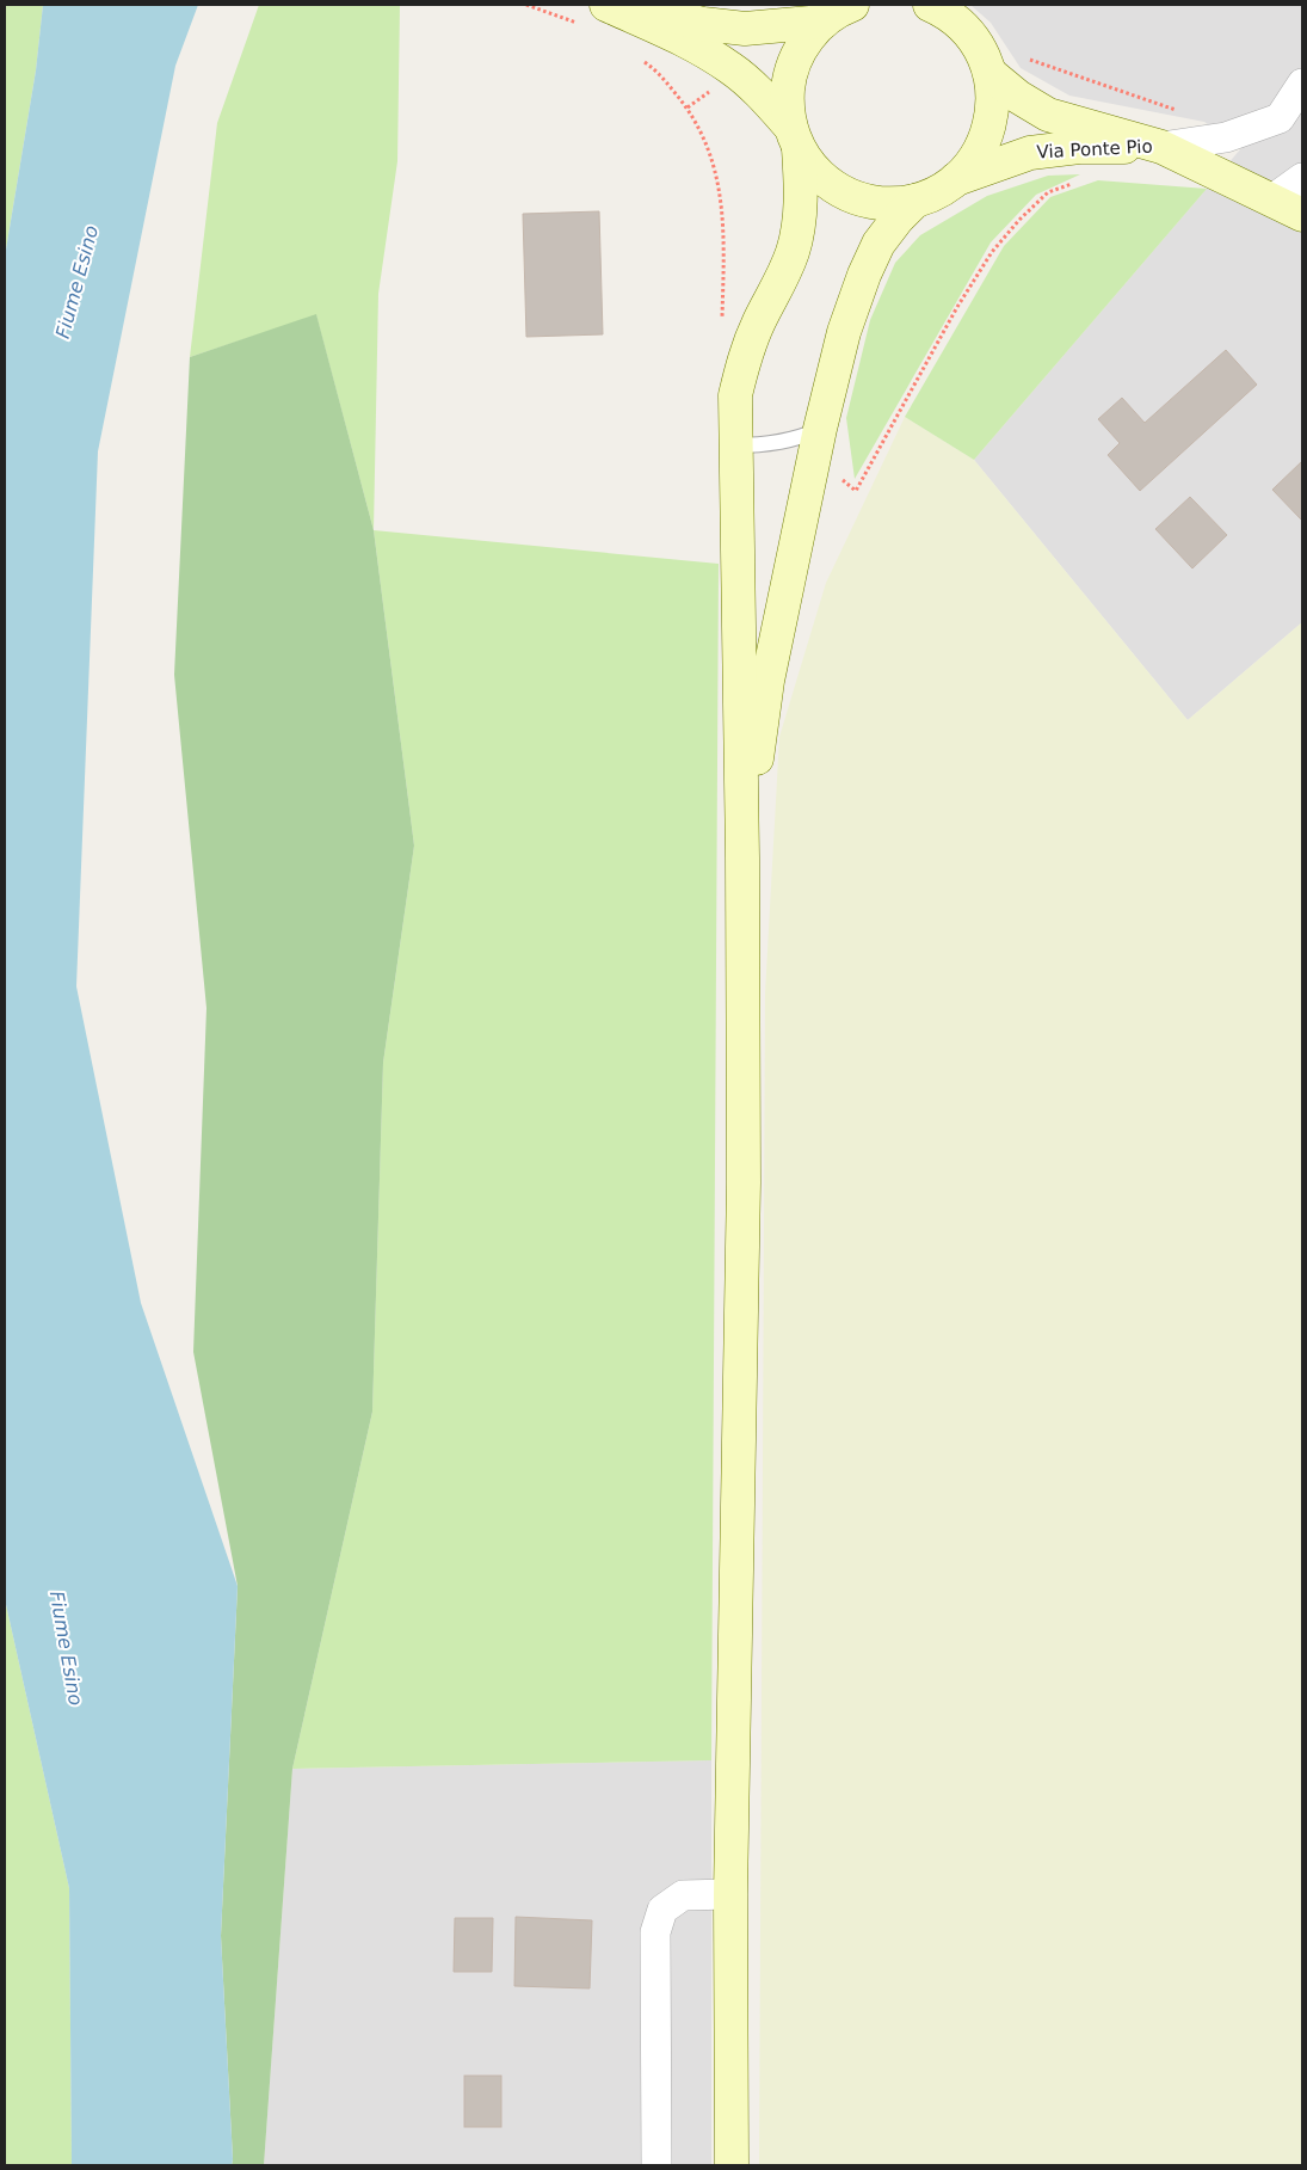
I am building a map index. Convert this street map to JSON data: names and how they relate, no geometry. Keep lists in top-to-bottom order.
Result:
{
  "streets": {
    "main road": ["Via Ponte Pio"]
  },
  "water": ["Fiume Esino"]
}
